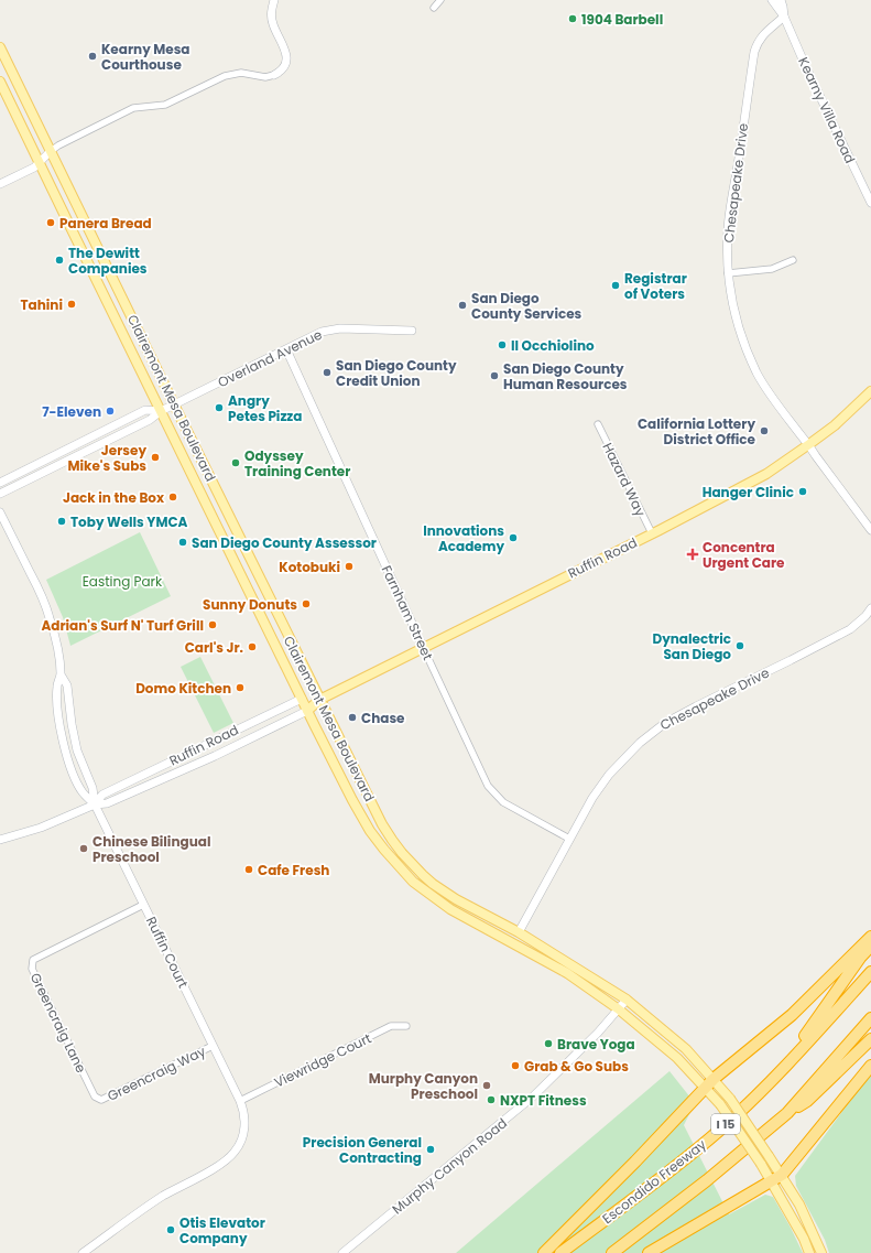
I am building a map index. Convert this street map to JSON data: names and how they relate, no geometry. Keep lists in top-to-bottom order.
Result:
{
  "streets": {
    "highway": ["I 15", "Escondido Freeway"],
    "main road": ["Clairemont Mesa Boulevard", "Ruffin Road"],
    "street": [
      "Kearny Villa Road",
      "Chesapeake Drive",
      "Overland Avenue",
      "Hazard Way",
      "Farnham Street",
      "Ruffin Court",
      "Greencraig Lane",
      "Viewridge Court",
      "Greencraig Way",
      "Murphy Canyon Road"
    ]
  },
  "crossings": [
    ["Kearny Villa Road", "Chesapeake Drive"],
    ["Chesapeake Drive", "Clairemont Mesa Boulevard"],
    ["Chesapeake Drive", "Ruffin Road"],
    ["Chesapeake Drive", "Farnham Street"],
    ["Overland Avenue", "Clairemont Mesa Boulevard"],
    ["Overland Avenue", "Farnham Street"],
    ["Clairemont Mesa Boulevard", "Ruffin Road"],
    ["Clairemont Mesa Boulevard", "Murphy Canyon Road"],
    ["Hazard Way", "Ruffin Road"],
    ["Ruffin Road", "Farnham Street"],
    ["Ruffin Road", "Ruffin Court"],
    ["Ruffin Court", "Greencraig Lane"],
    ["Ruffin Court", "Viewridge Court"],
    ["Ruffin Court", "Greencraig Way"],
    ["Greencraig Lane", "Greencraig Way"]
  ],
  "parks": ["Easting Park"],
  "places": {
    "other": [
      "1904 Barbell",
      "Kearny Mesa Courthouse",
      "Panera Bread",
      "The Dewitt Companies",
      "Registrar of Voters",
      "Tahini",
      "San Diego County Services",
      "Il Occhiolino",
      "San Diego County Credit Union",
      "San Diego County Human Resources",
      "Angry Petes Pizza",
      "7-Eleven",
      "California Lottery District Office",
      "Jersey Mike's Subs",
      "Odyssey Training Center",
      "Hanger Clinic",
      "Jack in the Box",
      "Toby Wells YMCA",
      "Innovations Academy",
      "San Diego County Assessor",
      "Kotobuki",
      "Sunny Donuts",
      "Adrian's Surf N' Turf Grill",
      "Dynalectric San Diego",
      "Carl's Jr.",
      "Domo Kitchen",
      "Chase",
      "Chinese Bilingual Preschool",
      "Cafe Fresh",
      "Brave Yoga",
      "Grab & Go Subs",
      "Murphy Canyon Preschool",
      "NXPT Fitness",
      "Precision General Contracting",
      "Otis Elevator Company"
    ],
    "health": ["Concentra Urgent Care"]
  }
}
